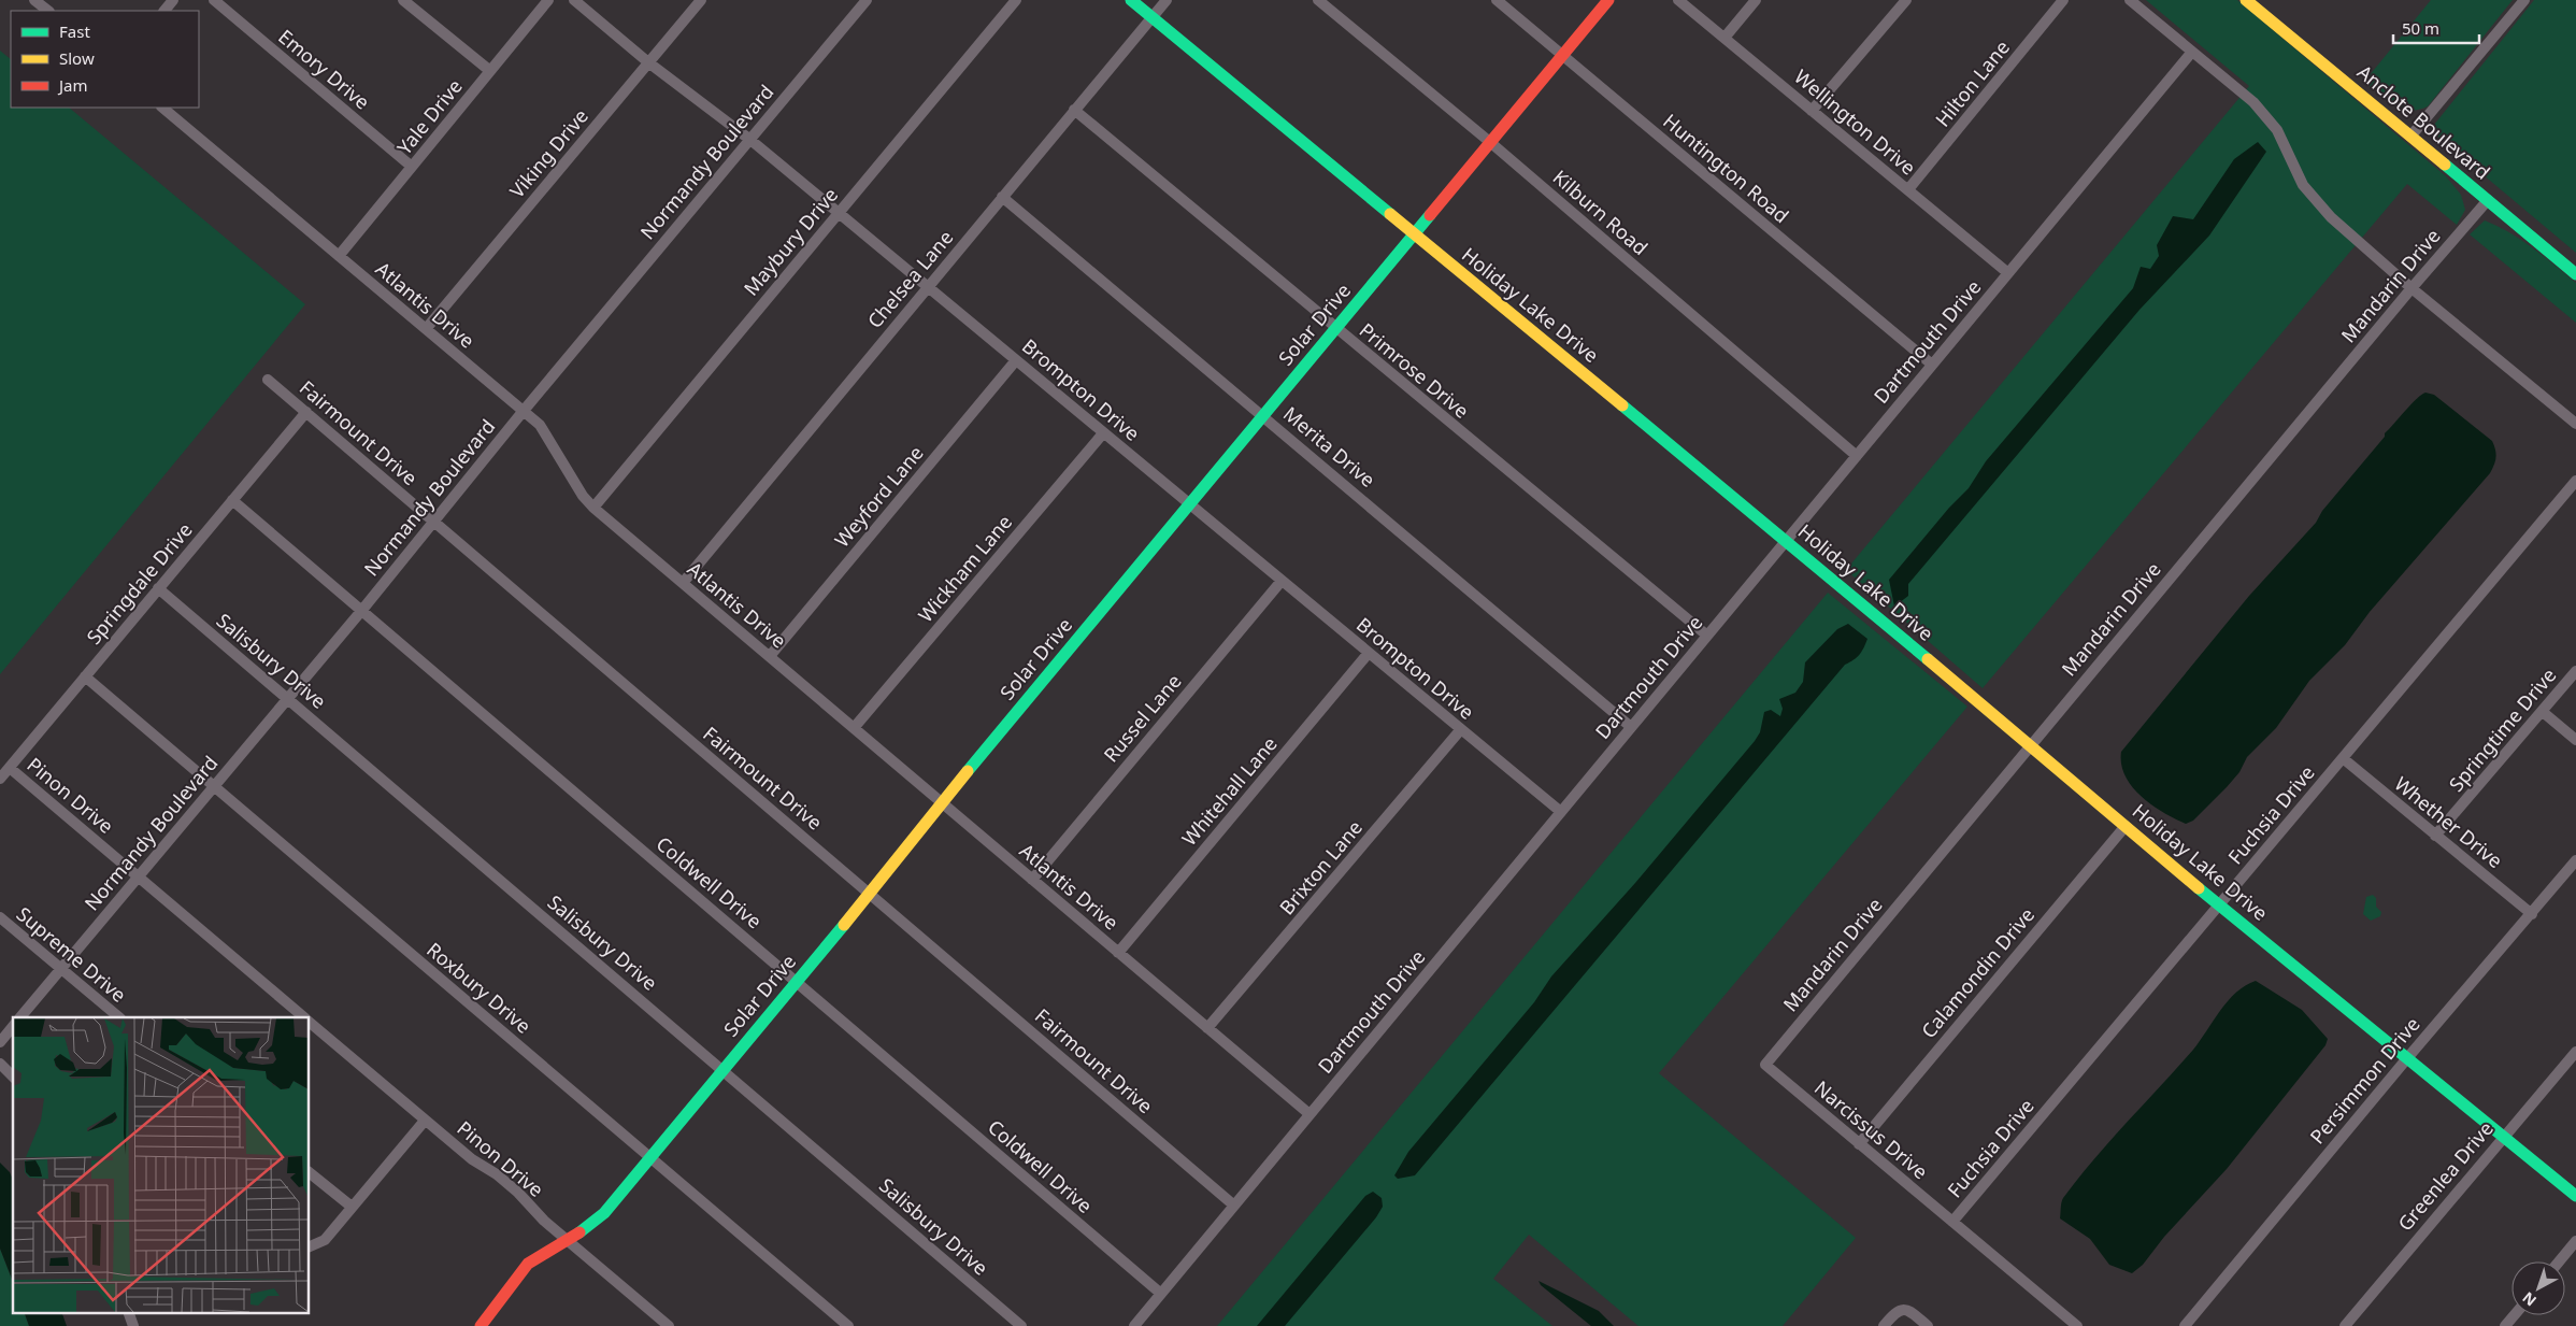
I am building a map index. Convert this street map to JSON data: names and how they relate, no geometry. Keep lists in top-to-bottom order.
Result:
{
  "streets": {
    "street": [
      "Emory Drive",
      "Hilton Lane",
      "Yale Drive",
      "Wellington Drive",
      "Anclote Boulevard",
      "Viking Drive",
      "Normandy Boulevard",
      "Huntington Road",
      "Kilburn Road",
      "Maybury Drive",
      "Chelsea Lane",
      "Mandarin Drive",
      "Atlantis Drive",
      "Holiday Lake Drive",
      "Solar Drive",
      "Dartmouth Drive",
      "Primrose Drive",
      "Brompton Drive",
      "Fairmount Drive",
      "Merita Drive",
      "Weyford Lane",
      "Wickham Lane",
      "Springdale Drive",
      "Salisbury Drive",
      "Russel Lane",
      "Springtime Drive",
      "Whitehall Lane",
      "Pinon Drive",
      "Fuchsia Drive",
      "Whether Drive",
      "Brixton Lane",
      "Coldwell Drive",
      "Supreme Drive",
      "Calamondin Drive",
      "Roxbury Drive",
      "Persimmon Drive",
      "Narcissus Drive",
      "Greenlea Drive"
    ]
  },
  "crossings": [
    ["Emory Drive", "Yale Drive"],
    ["Hilton Lane", "Wellington Drive"],
    ["Yale Drive", "Atlantis Drive"],
    ["Wellington Drive", "Dartmouth Drive"],
    ["Anclote Boulevard", "Mandarin Drive"],
    ["Viking Drive", "Atlantis Drive"],
    ["Viking Drive", "Brompton Drive"],
    ["Normandy Boulevard", "Atlantis Drive"],
    ["Normandy Boulevard", "Brompton Drive"],
    ["Normandy Boulevard", "Fairmount Drive"],
    ["Normandy Boulevard", "Salisbury Drive"],
    ["Normandy Boulevard", "Pinon Drive"],
    ["Normandy Boulevard", "Coldwell Drive"],
    ["Normandy Boulevard", "Supreme Drive"],
    ["Normandy Boulevard", "Roxbury Drive"],
    ["Huntington Road", "Solar Drive"],
    ["Huntington Road", "Dartmouth Drive"],
    ["Kilburn Road", "Solar Drive"],
    ["Kilburn Road", "Dartmouth Drive"],
    ["Maybury Drive", "Atlantis Drive"],
    ["Maybury Drive", "Brompton Drive"],
    ["Chelsea Lane", "Atlantis Drive"],
    ["Chelsea Lane", "Holiday Lake Drive"],
    ["Chelsea Lane", "Primrose Drive"],
    ["Chelsea Lane", "Brompton Drive"],
    ["Chelsea Lane", "Merita Drive"],
    ["Mandarin Drive", "Holiday Lake Drive"],
    ["Mandarin Drive", "Narcissus Drive"],
    ["Atlantis Drive", "Solar Drive"],
    ["Atlantis Drive", "Dartmouth Drive"],
    ["Atlantis Drive", "Weyford Lane"],
    ["Atlantis Drive", "Wickham Lane"],
    ["Atlantis Drive", "Russel Lane"],
    ["Atlantis Drive", "Whitehall Lane"],
    ["Atlantis Drive", "Brixton Lane"],
    ["Holiday Lake Drive", "Solar Drive"],
    ["Holiday Lake Drive", "Dartmouth Drive"],
    ["Holiday Lake Drive", "Fuchsia Drive"],
    ["Holiday Lake Drive", "Calamondin Drive"],
    ["Holiday Lake Drive", "Persimmon Drive"],
    ["Holiday Lake Drive", "Greenlea Drive"],
    ["Solar Drive", "Primrose Drive"],
    ["Solar Drive", "Brompton Drive"],
    ["Solar Drive", "Fairmount Drive"],
    ["Solar Drive", "Merita Drive"],
    ["Solar Drive", "Salisbury Drive"],
    ["Solar Drive", "Pinon Drive"],
    ["Solar Drive", "Coldwell Drive"],
    ["Solar Drive", "Roxbury Drive"],
    ["Dartmouth Drive", "Primrose Drive"],
    ["Dartmouth Drive", "Brompton Drive"],
    ["Dartmouth Drive", "Fairmount Drive"],
    ["Dartmouth Drive", "Merita Drive"],
    ["Dartmouth Drive", "Coldwell Drive"],
    ["Brompton Drive", "Weyford Lane"],
    ["Brompton Drive", "Wickham Lane"],
    ["Brompton Drive", "Russel Lane"],
    ["Brompton Drive", "Whitehall Lane"],
    ["Brompton Drive", "Brixton Lane"],
    ["Fairmount Drive", "Springdale Drive"],
    ["Springdale Drive", "Salisbury Drive"],
    ["Springdale Drive", "Pinon Drive"],
    ["Springdale Drive", "Coldwell Drive"],
    ["Springdale Drive", "Roxbury Drive"],
    ["Springtime Drive", "Whether Drive"],
    ["Fuchsia Drive", "Whether Drive"],
    ["Fuchsia Drive", "Narcissus Drive"],
    ["Whether Drive", "Persimmon Drive"],
    ["Calamondin Drive", "Narcissus Drive"]
  ],
  "legend": ["Fast", "Slow", "Jam"],
  "scale_bar": "50 m",
  "north": "bottom left"
}
